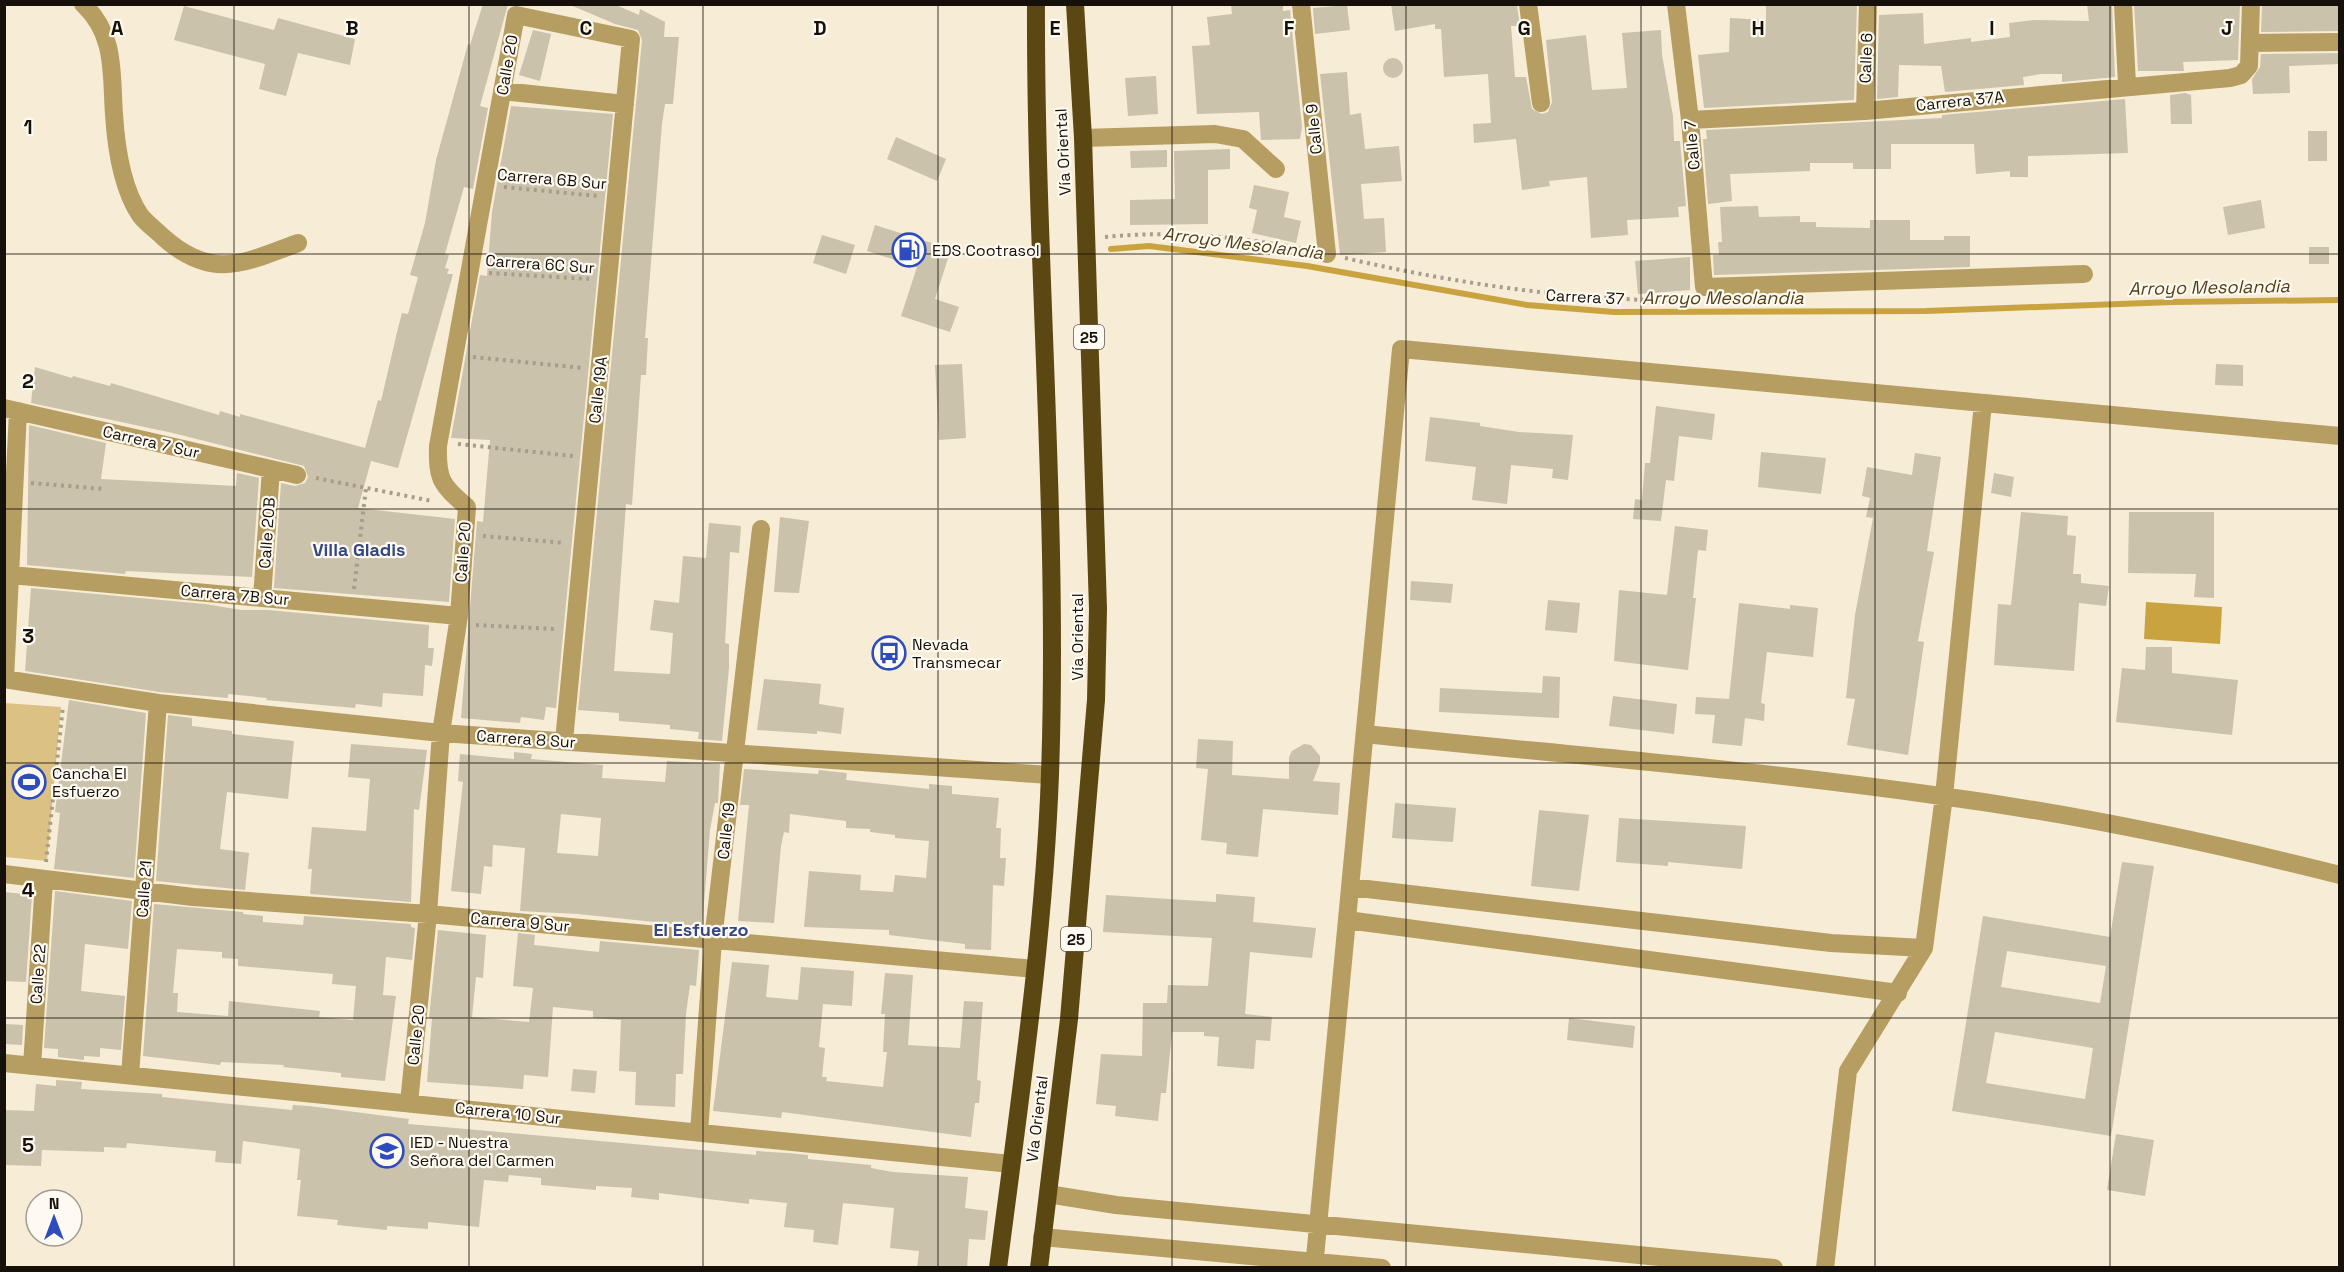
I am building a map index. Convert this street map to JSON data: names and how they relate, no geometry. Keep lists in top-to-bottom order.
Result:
{
  "streets": {
    "highway": ["Vía Oriental", "25"],
    "street": [
      "Calle 6",
      "Calle 20",
      "Carrera 37A",
      "Calle 9",
      "Calle 7",
      "Calle 19A",
      "Carrera 7 Sur",
      "Calle 20B",
      "Carrera 7B Sur",
      "Carrera 8 Sur",
      "Calle 19",
      "Calle 21",
      "Carrera 9 Sur",
      "Calle 22",
      "Carrera 10 Sur"
    ],
    "path": ["Carrera 6B Sur", "Carrera 6C Sur", "Carrera 37"]
  },
  "crossings": [
    ["Calle 6", "Carrera 37A"],
    ["Calle 20", "Carrera 6B Sur"],
    ["Calle 20", "Carrera 6C Sur"],
    ["Calle 20", "Calle 19A"],
    ["Calle 20", "Carrera 7B Sur"],
    ["Calle 20", "Carrera 8 Sur"],
    ["Calle 20", "Carrera 9 Sur"],
    ["Calle 20", "Carrera 10 Sur"],
    ["Carrera 37A", "Calle 7"],
    ["Calle 9", "Carrera 37"],
    ["Calle 7", "Carrera 37"],
    ["Vía Oriental", "Carrera 37"],
    ["Vía Oriental", "Carrera 8 Sur"],
    ["Vía Oriental", "Carrera 9 Sur"],
    ["Vía Oriental", "Carrera 10 Sur"],
    ["Carrera 6B Sur", "Calle 19A"],
    ["Carrera 6C Sur", "Calle 19A"],
    ["Calle 19A", "Carrera 8 Sur"],
    ["Carrera 7 Sur", "Calle 20B"],
    ["Calle 20B", "Carrera 7B Sur"],
    ["Carrera 8 Sur", "Calle 19"],
    ["Carrera 8 Sur", "Calle 21"],
    ["Calle 19", "Carrera 9 Sur"],
    ["Calle 19", "Carrera 10 Sur"],
    ["Calle 21", "Carrera 9 Sur"],
    ["Calle 21", "Carrera 10 Sur"],
    ["Carrera 9 Sur", "Calle 22"],
    ["Calle 22", "Carrera 10 Sur"]
  ],
  "districts": ["Villa Gladis", "El Esfuerzo"],
  "water": ["Arroyo Mesolandia"],
  "places": {
    "fuel station": ["EDS Cootrasol"],
    "bus stop": ["Nevada Transmecar"],
    "sports": ["Cancha El Esfuerzo"],
    "school or university": ["IED - Nuestra Señora del Carmen"]
  },
  "north": "top",
  "grid": {
    "columns": [
      "A",
      "B",
      "C",
      "D",
      "E",
      "F",
      "G",
      "H",
      "I",
      "J"
    ],
    "rows": [
      "1",
      "2",
      "3",
      "4",
      "5"
    ]
  }
}
